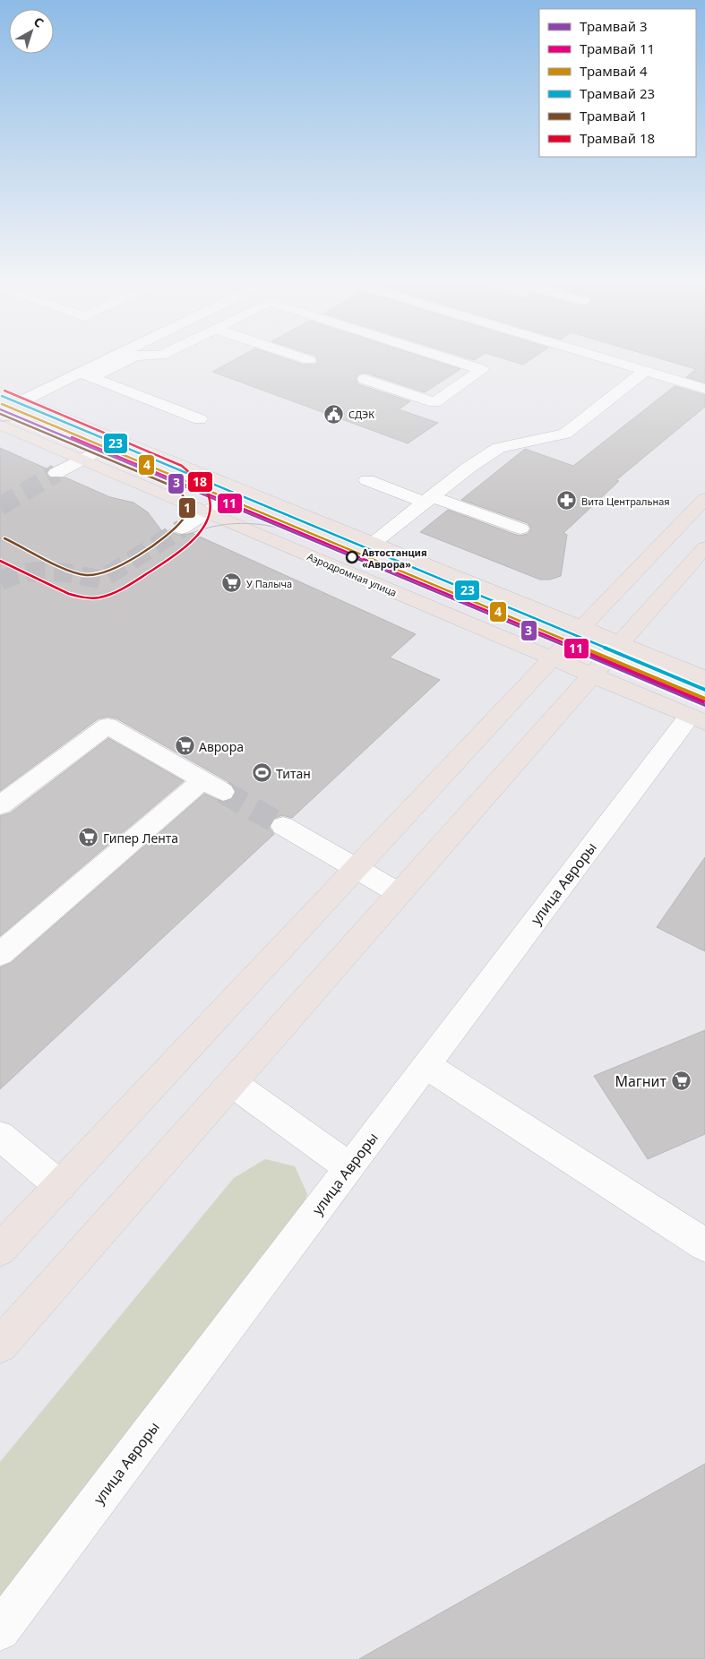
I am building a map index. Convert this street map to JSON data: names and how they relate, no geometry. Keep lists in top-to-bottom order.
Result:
{
  "streets": {
    "main road": ["Аэродромная улица"],
    "lane": ["улица Авроры"]
  },
  "crossings": [
    ["Аэродромная улица", "улица Авроры"]
  ],
  "places": {
    "public building": ["СДЭК"],
    "pharmacy": ["Вита Центральная"],
    "other": ["Автостанция «Аврора»"],
    "supermarket": [
      "У Палыча",
      "Аврора",
      "Гипер Лента",
      "Магнит"
    ],
    "sports": ["Титан"]
  },
  "lines": [
    "tram line 18",
    "tram line 23",
    "tram line 4",
    "tram line 3",
    "tram line 1",
    "tram line 11"
  ],
  "legend": [
    "Трамвай 3",
    "Трамвай 11",
    "Трамвай 4",
    "Трамвай 23",
    "Трамвай 1",
    "Трамвай 18"
  ],
  "north": "top right"
}
